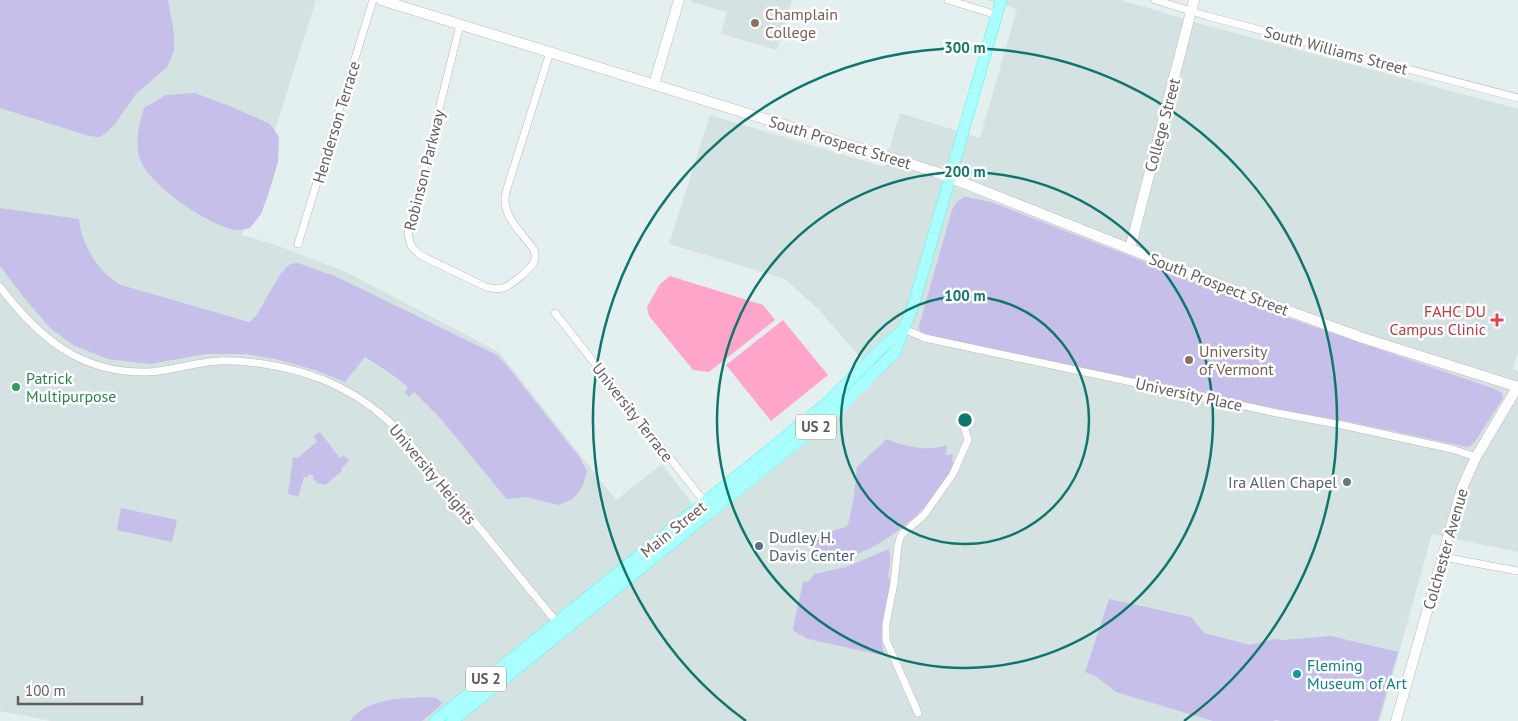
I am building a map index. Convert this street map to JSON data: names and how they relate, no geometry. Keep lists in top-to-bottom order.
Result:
{
  "streets": {
    "main road": ["US 2", "Main Street"],
    "street": [
      "South Williams Street",
      "Henderson Terrace",
      "College Street",
      "South Prospect Street",
      "Robinson Parkway",
      "University Place",
      "University Terrace",
      "University Heights",
      "Colchester Avenue"
    ]
  },
  "crossings": [
    ["South Williams Street", "College Street"],
    ["College Street", "South Prospect Street"],
    ["South Prospect Street", "Robinson Parkway"],
    ["South Prospect Street", "Main Street"],
    ["South Prospect Street", "Colchester Avenue"],
    ["University Place", "Main Street"],
    ["University Place", "Colchester Avenue"],
    ["University Terrace", "Main Street"],
    ["University Heights", "Main Street"]
  ],
  "places": {
    "other": [
      "Champlain College",
      "University of Vermont",
      "Patrick Multipurpose",
      "Ira Allen Chapel",
      "Dudley H. Davis Center",
      "Fleming Museum of Art"
    ],
    "health": ["FAHC DU Campus Clinic"]
  },
  "scale_bar": "100 m",
  "rings": ["300 m", "200 m", "100 m"]
}
